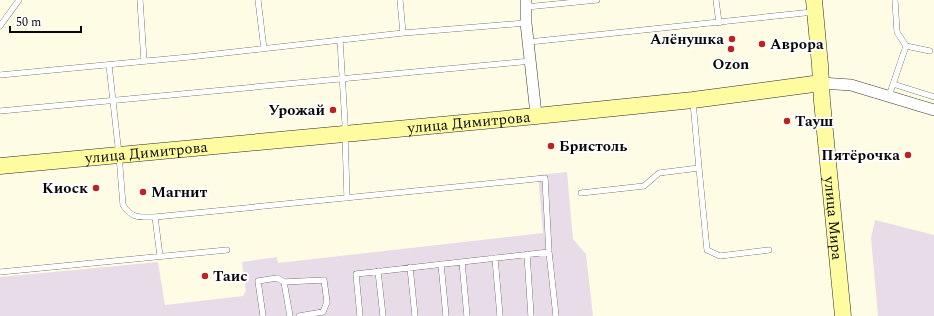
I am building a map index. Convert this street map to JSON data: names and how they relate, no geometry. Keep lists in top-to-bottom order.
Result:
{
  "streets": {
    "street": ["улица Димитрова", "улица Мира"]
  },
  "crossings": [
    ["улица Димитрова", "улица Мира"]
  ],
  "places": [
    "Алёнушка",
    "Аврора",
    "Ozon",
    "Урожай",
    "Тауш",
    "Бристоль",
    "Пятёрочка",
    "Киоск",
    "Магнит",
    "Таис"
  ],
  "scale_bar": "50 m"
}
